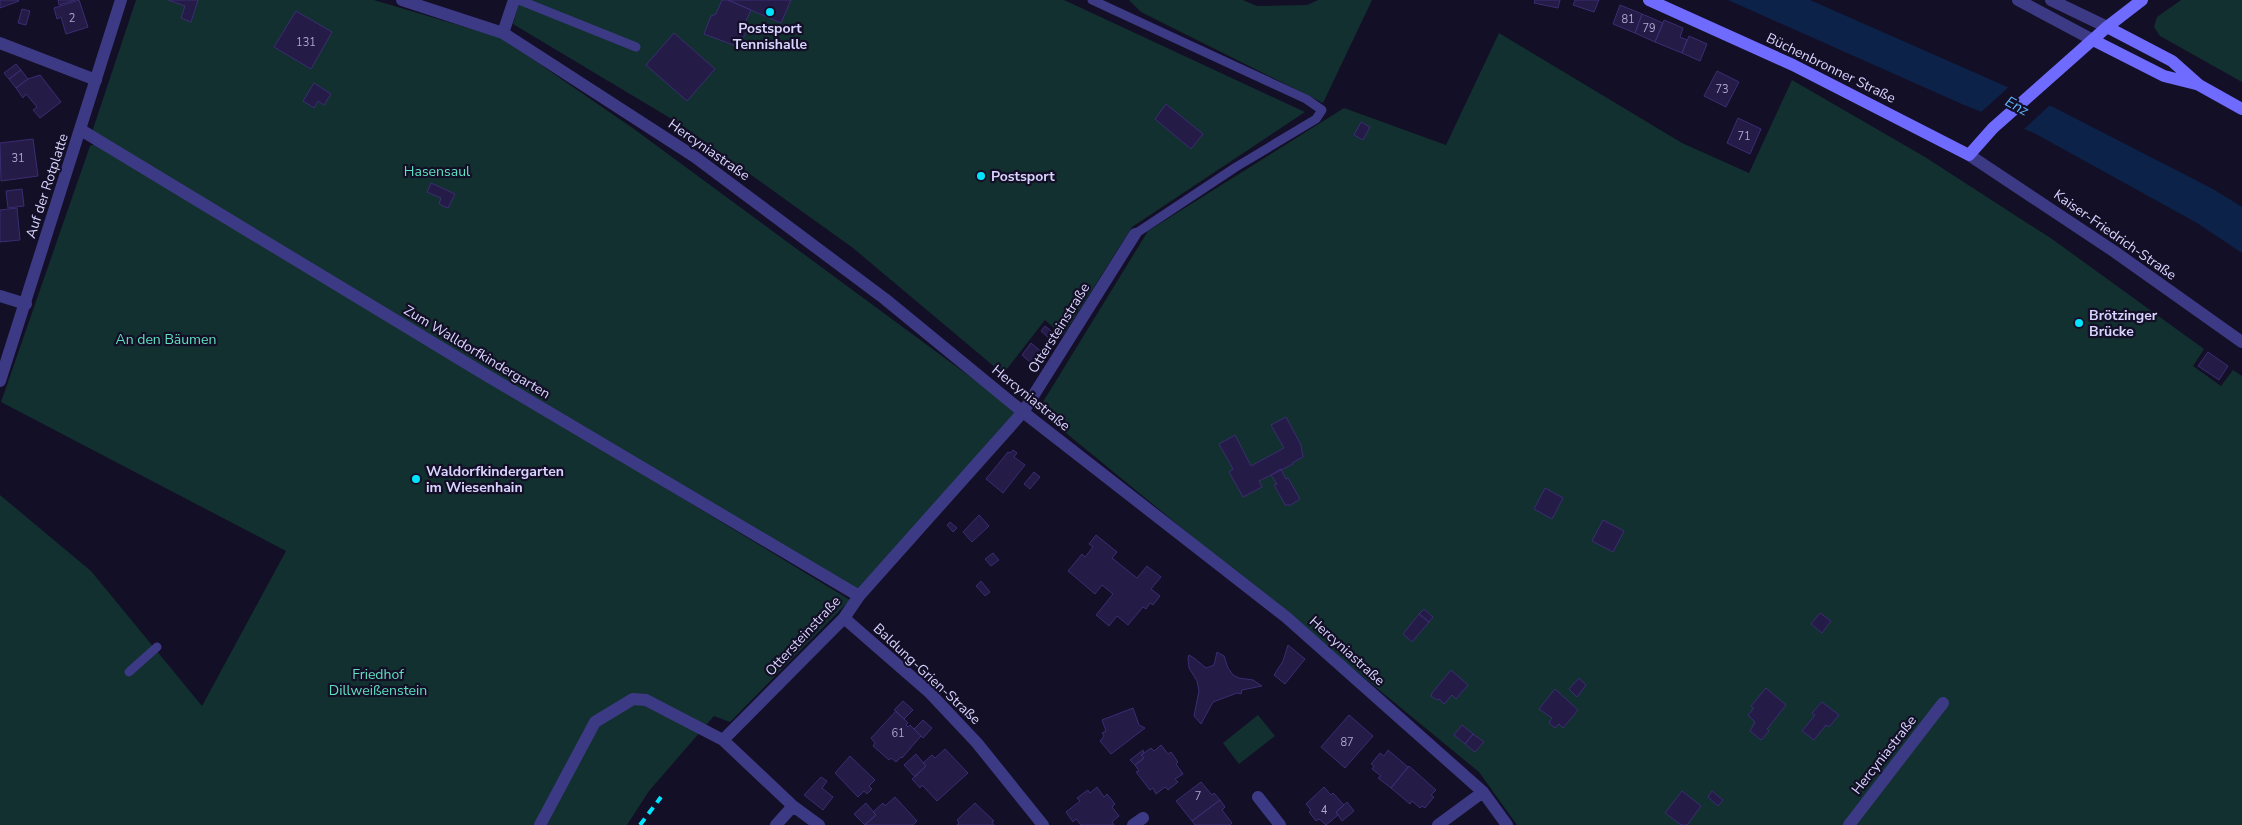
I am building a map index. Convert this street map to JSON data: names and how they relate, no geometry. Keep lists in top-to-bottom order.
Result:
{
  "streets": {
    "main road": ["Büchenbronner Straße"],
    "street": [
      "Hercyniastraße",
      "Auf der Rotplatte",
      "Kaiser-Friedrich-Straße",
      "Ottersteinstraße",
      "Zum Walldorfkindergarten",
      "Baldung-Grien-Straße"
    ]
  },
  "crossings": [
    ["Büchenbronner Straße", "Kaiser-Friedrich-Straße"],
    ["Hercyniastraße", "Ottersteinstraße"],
    ["Auf der Rotplatte", "Zum Walldorfkindergarten"],
    ["Ottersteinstraße", "Zum Walldorfkindergarten"],
    ["Ottersteinstraße", "Baldung-Grien-Straße"]
  ],
  "water": ["Enz"],
  "parks": ["Hasensaul", "An den Bäumen", "Friedhof Dillweißenstein"],
  "places": [
    "Postsport Tennishalle",
    "Postsport",
    "Brötzinger Brücke",
    "Waldorfkindergarten im Wiesenhain"
  ],
  "house_numbers": [
    "2",
    "81",
    "79",
    "131",
    "73",
    "71",
    "31",
    "61",
    "87",
    "7",
    "4"
  ]
}
